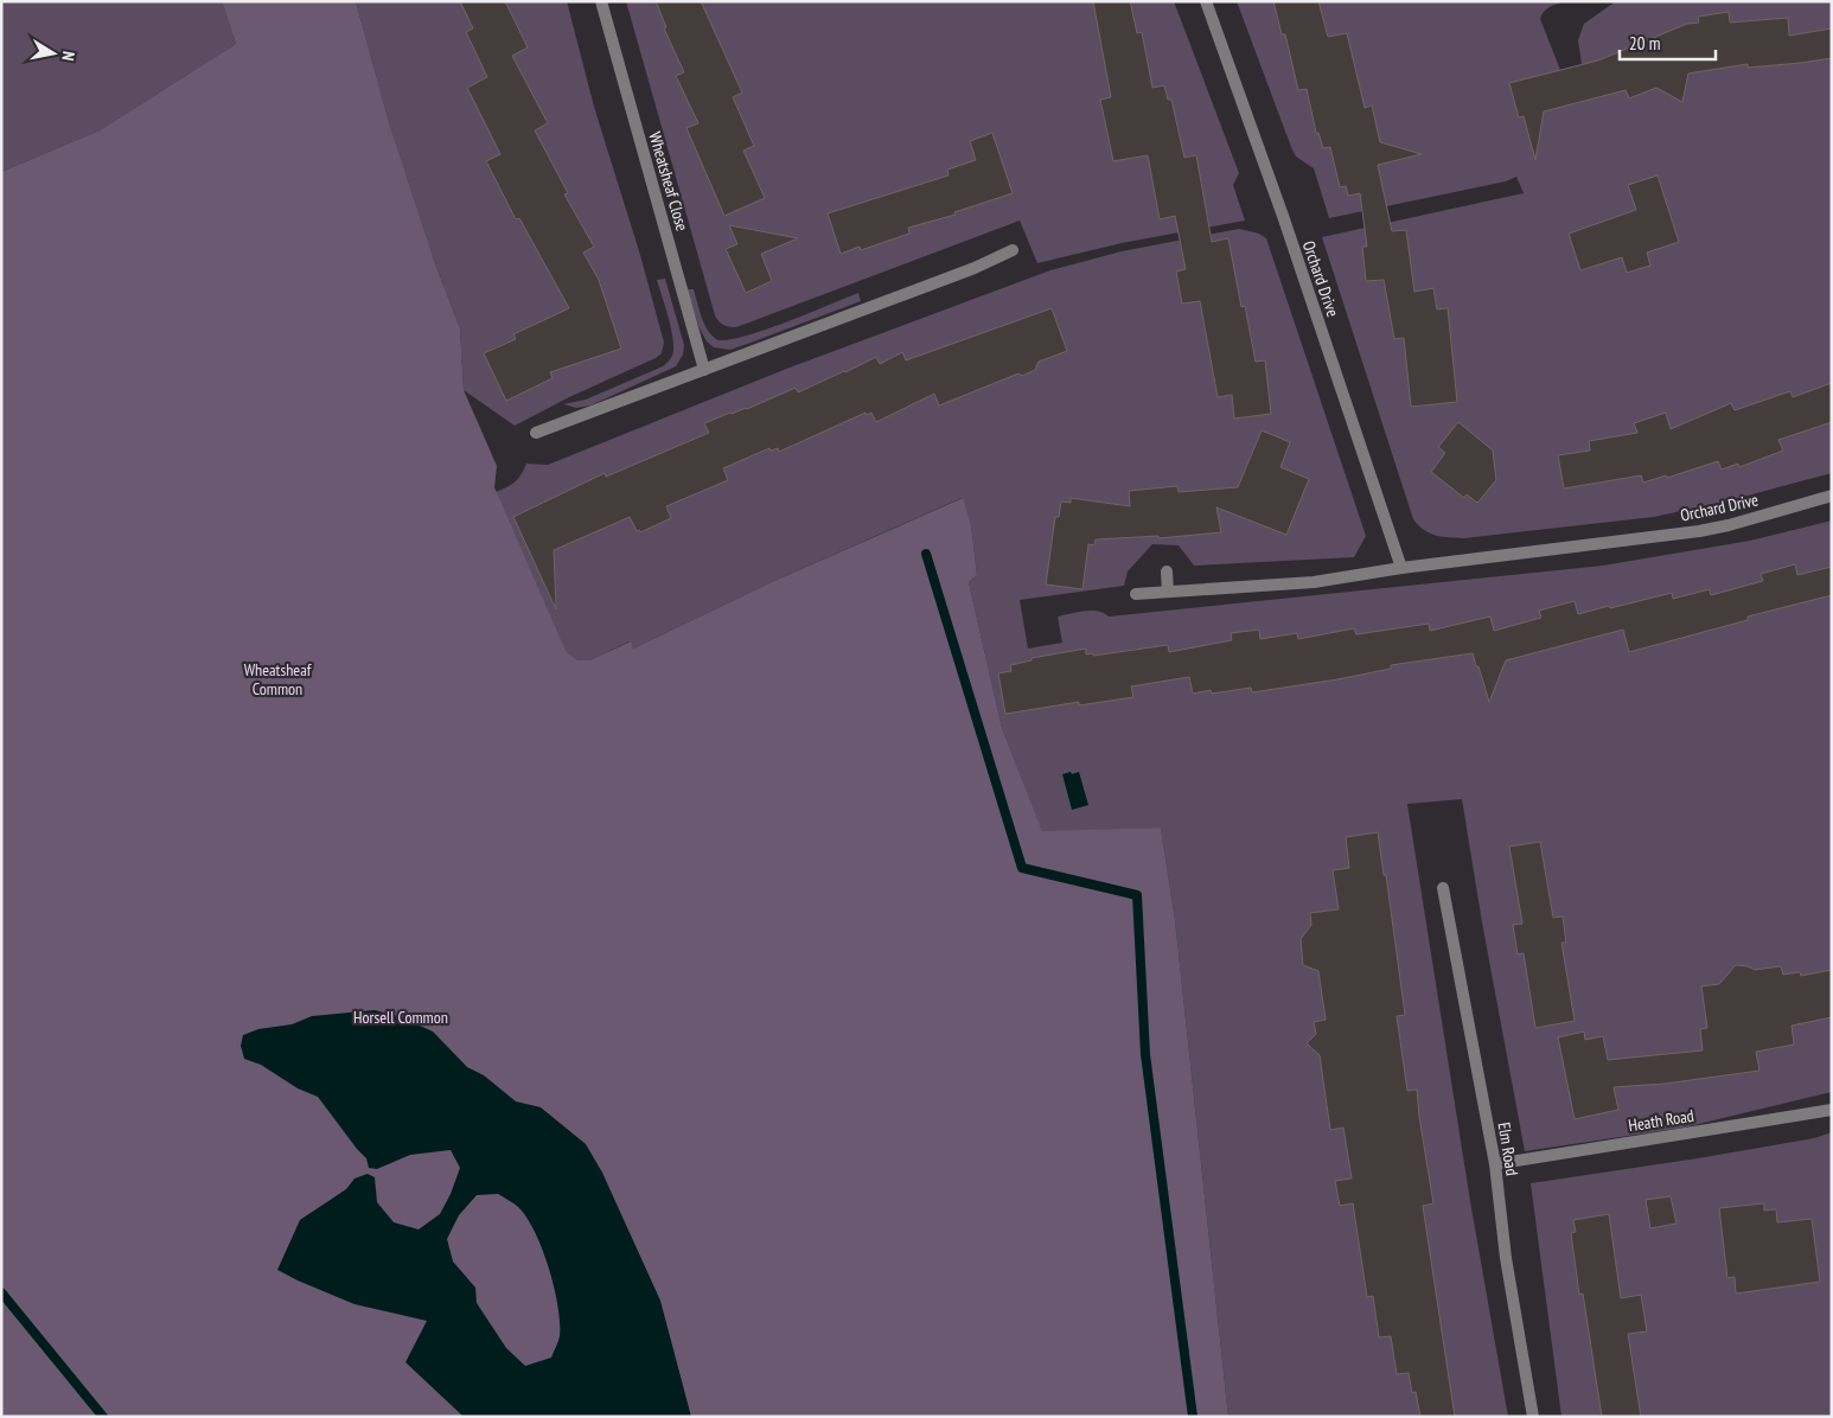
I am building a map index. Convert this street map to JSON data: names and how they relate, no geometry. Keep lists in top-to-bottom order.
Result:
{
  "streets": {
    "street": [
      "Wheatsheaf Close",
      "Orchard Drive",
      "Heath Road",
      "Elm Road"
    ]
  },
  "crossings": [
    ["Heath Road", "Elm Road"]
  ],
  "parks": ["Wheatsheaf Common", "Horsell Common"],
  "scale_bar": "20 m",
  "north": "right"
}
